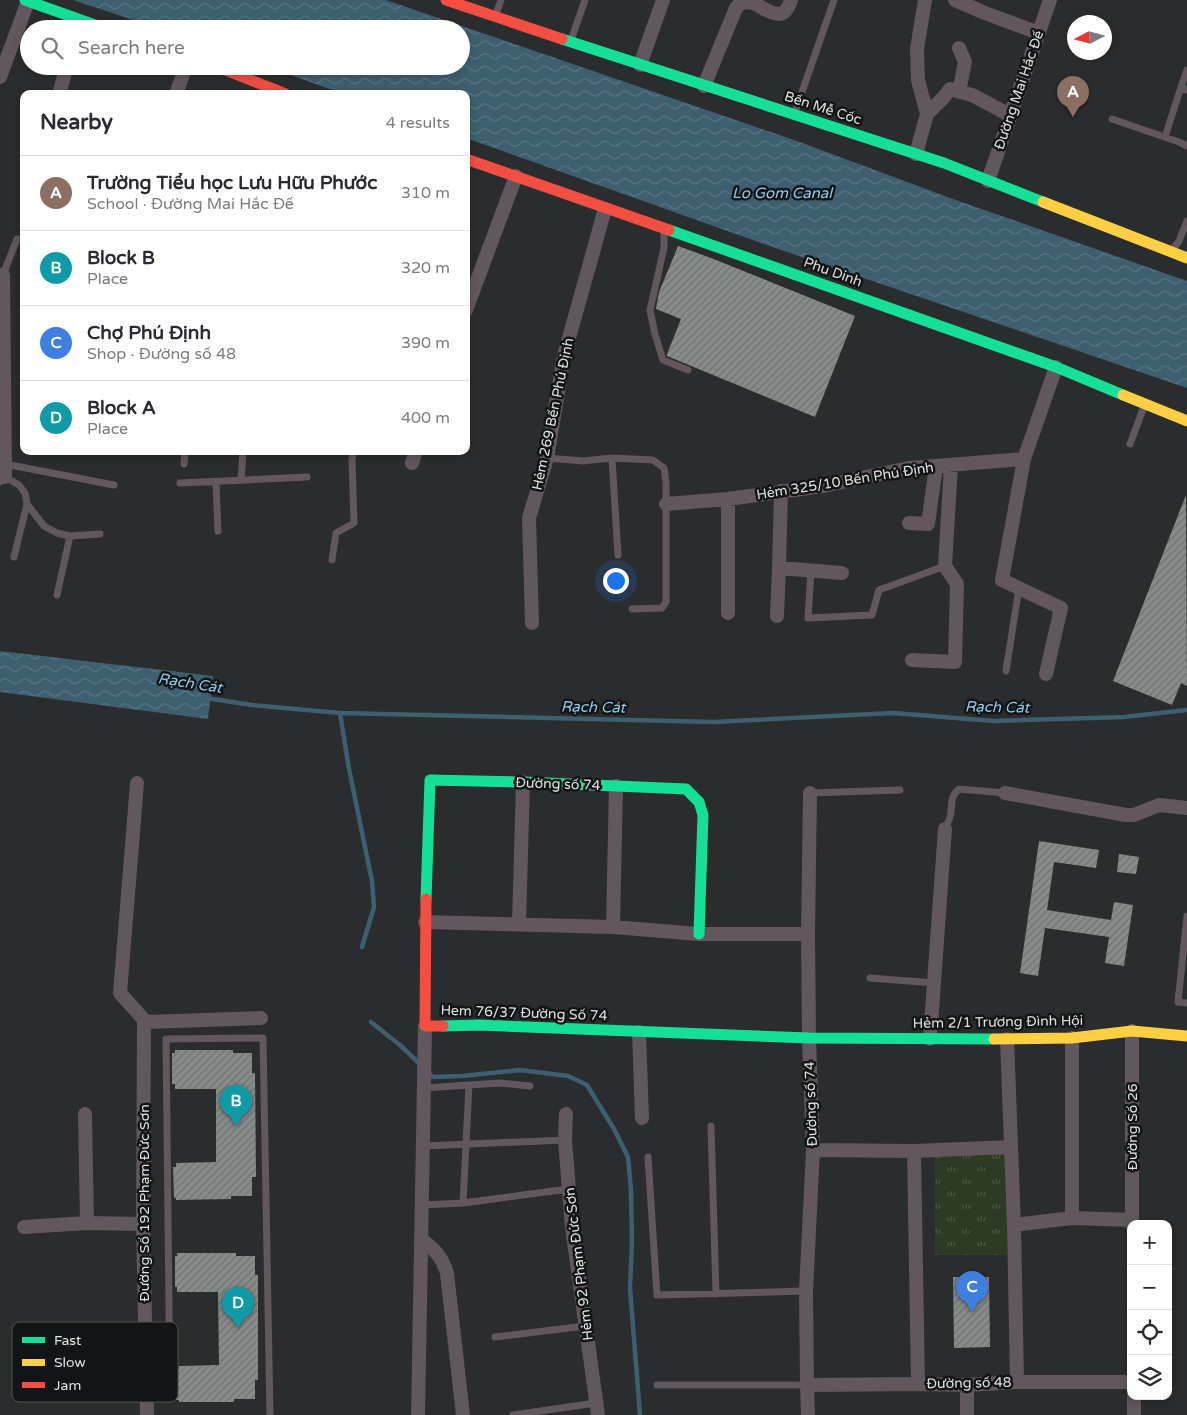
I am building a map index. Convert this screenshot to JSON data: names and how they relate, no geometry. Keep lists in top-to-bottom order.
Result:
{
  "streets": {
    "street": [
      "Đường Mai Hắc Đế",
      "Bến Mễ Cốc",
      "Phu Dinh",
      "Hẻm 269 Bến Phú Định",
      "Hẻm 325/10 Bến Phú Định",
      "Đường số 74",
      "Hem 76/37 Đường Số 74",
      "Hẻm 2/1 Trương Đình Hội",
      "Đường Số 26",
      "Đường Số 192 Phạm Đức Sơn",
      "Hẻm 92 Phạm Đức Sơn",
      "Đường số 48"
    ]
  },
  "crossings": [
    ["Đường Mai Hắc Đế", "Bến Mễ Cốc"],
    ["Phu Dinh", "Hẻm 269 Bến Phú Định"],
    ["Đường số 74", "Hem 76/37 Đường Số 74"],
    ["Đường số 74", "Hẻm 2/1 Trương Đình Hội"],
    ["Đường số 74", "Đường số 48"],
    ["Hem 76/37 Đường Số 74", "Hẻm 2/1 Trương Đình Hội"],
    ["Hẻm 2/1 Trương Đình Hội", "Đường Số 26"]
  ],
  "water": ["Lo Gom Canal", "Rạch Cát"],
  "legend": ["Fast", "Slow", "Jam"],
  "north": "left",
  "page": {
    "search": "Search here",
    "pins": [
      "A",
      "B",
      "C",
      "D"
    ],
    "heading": ["Nearby", "4 results"],
    "list": [
      {
        "mark": "A",
        "name": "Trường Tiểu học Lưu Hữu Phước",
        "note": "School · Đường Mai Hắc Đế",
        "value": "310 m"
      },
      {
        "mark": "B",
        "name": "Block B",
        "note": "Place",
        "value": "320 m"
      },
      {
        "mark": "C",
        "name": "Chợ Phú Định",
        "note": "Shop · Đường số 48",
        "value": "390 m"
      },
      {
        "mark": "D",
        "name": "Block A",
        "note": "Place",
        "value": "400 m"
      }
    ],
    "map_buttons": ["+", "−"]
  }
}
